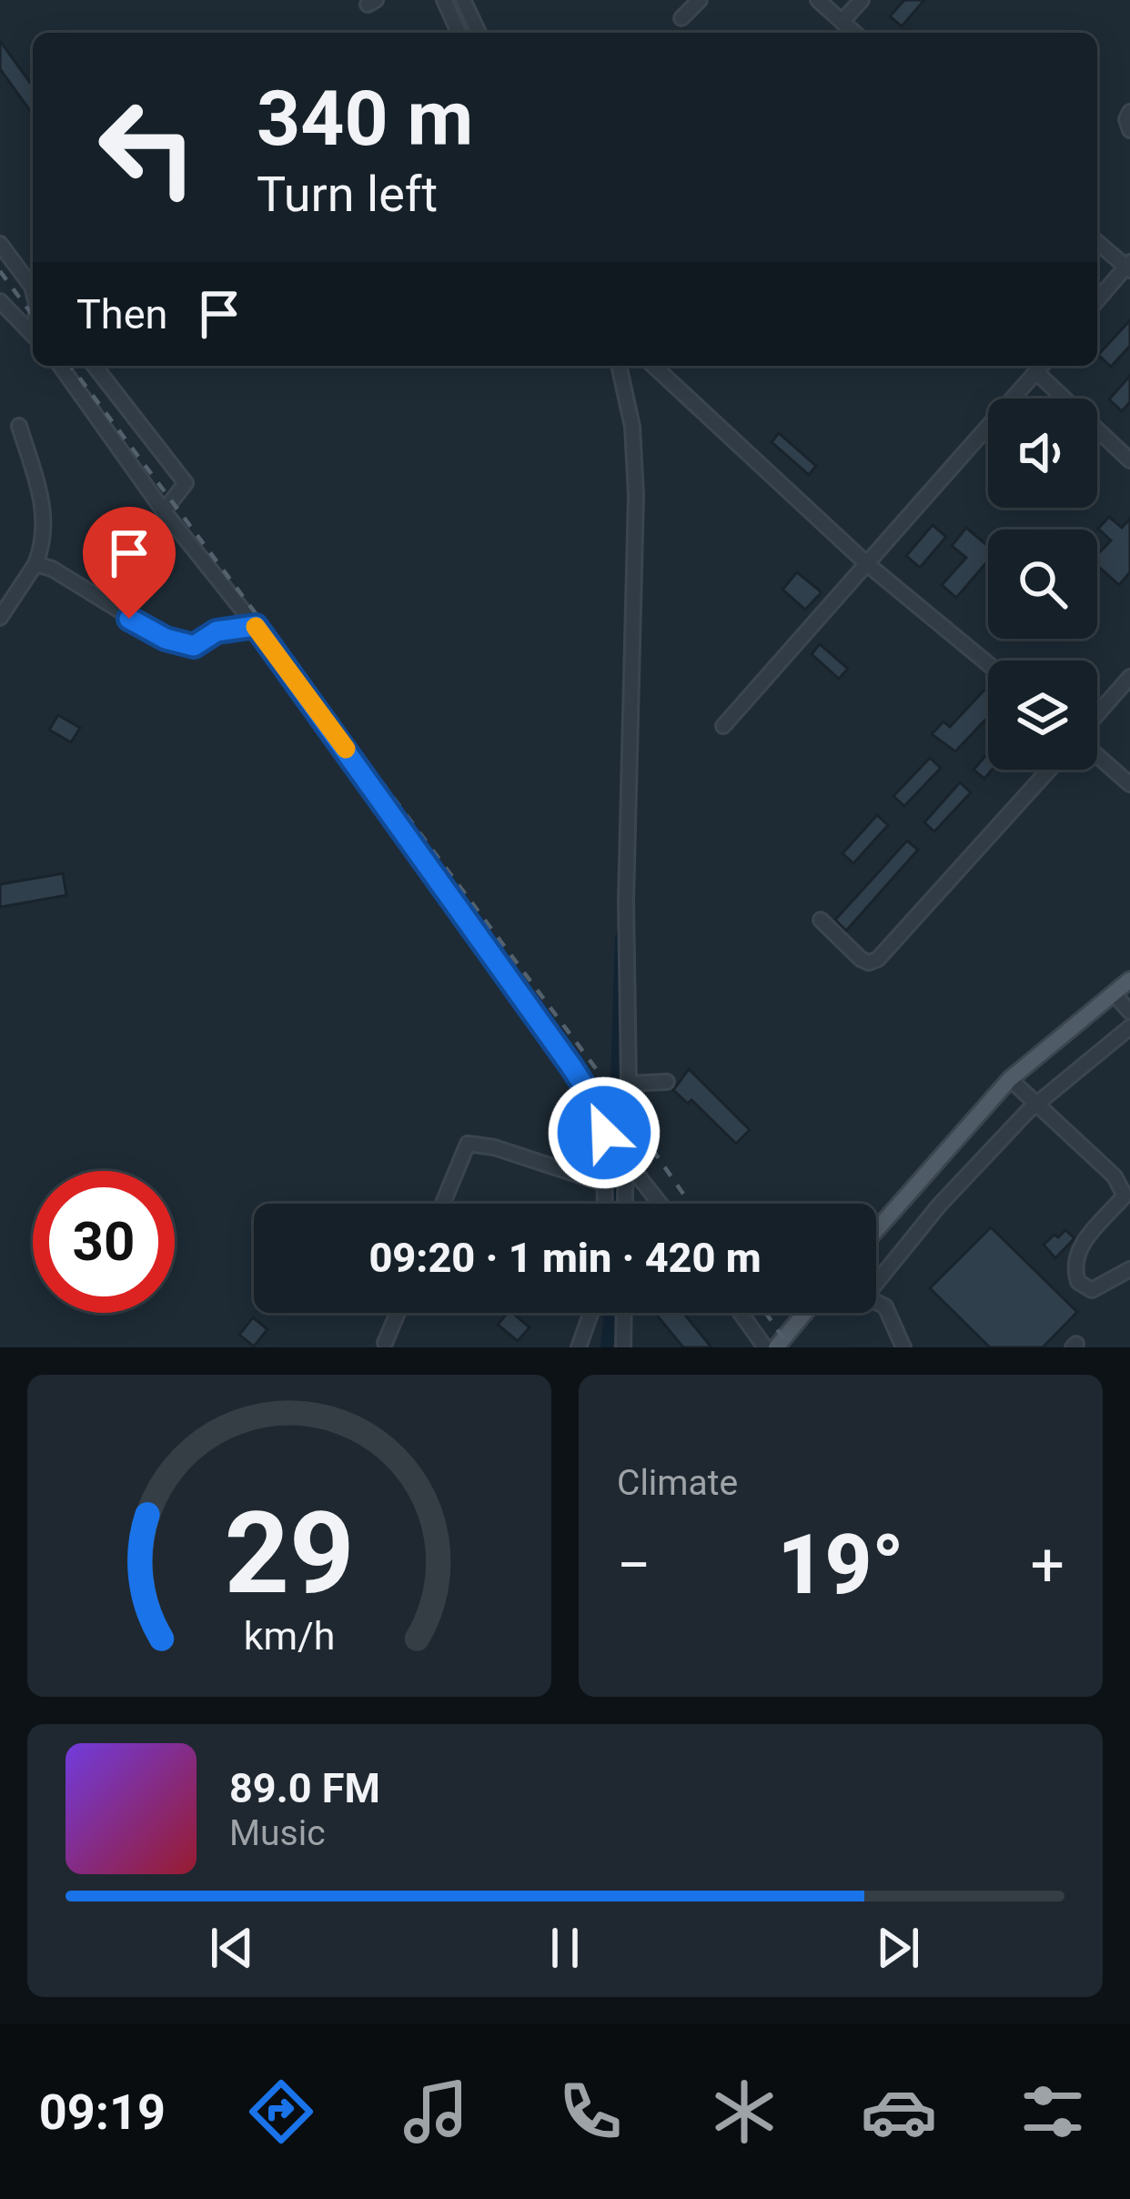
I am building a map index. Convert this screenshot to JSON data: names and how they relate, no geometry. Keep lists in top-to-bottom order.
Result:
{
  "page": {
    "turn": ["340 m", "Turn left"],
    "then": "Then",
    "limit": "30",
    "trip": "09:20 · 1 min · 420 m",
    "tile": "Climate",
    "heat": ["−", "19°", "+"],
    "song": ["89.0 FM", "Music"],
    "tabs": "09:19",
    "gauge": ["29", "km/h"]
  }
}
